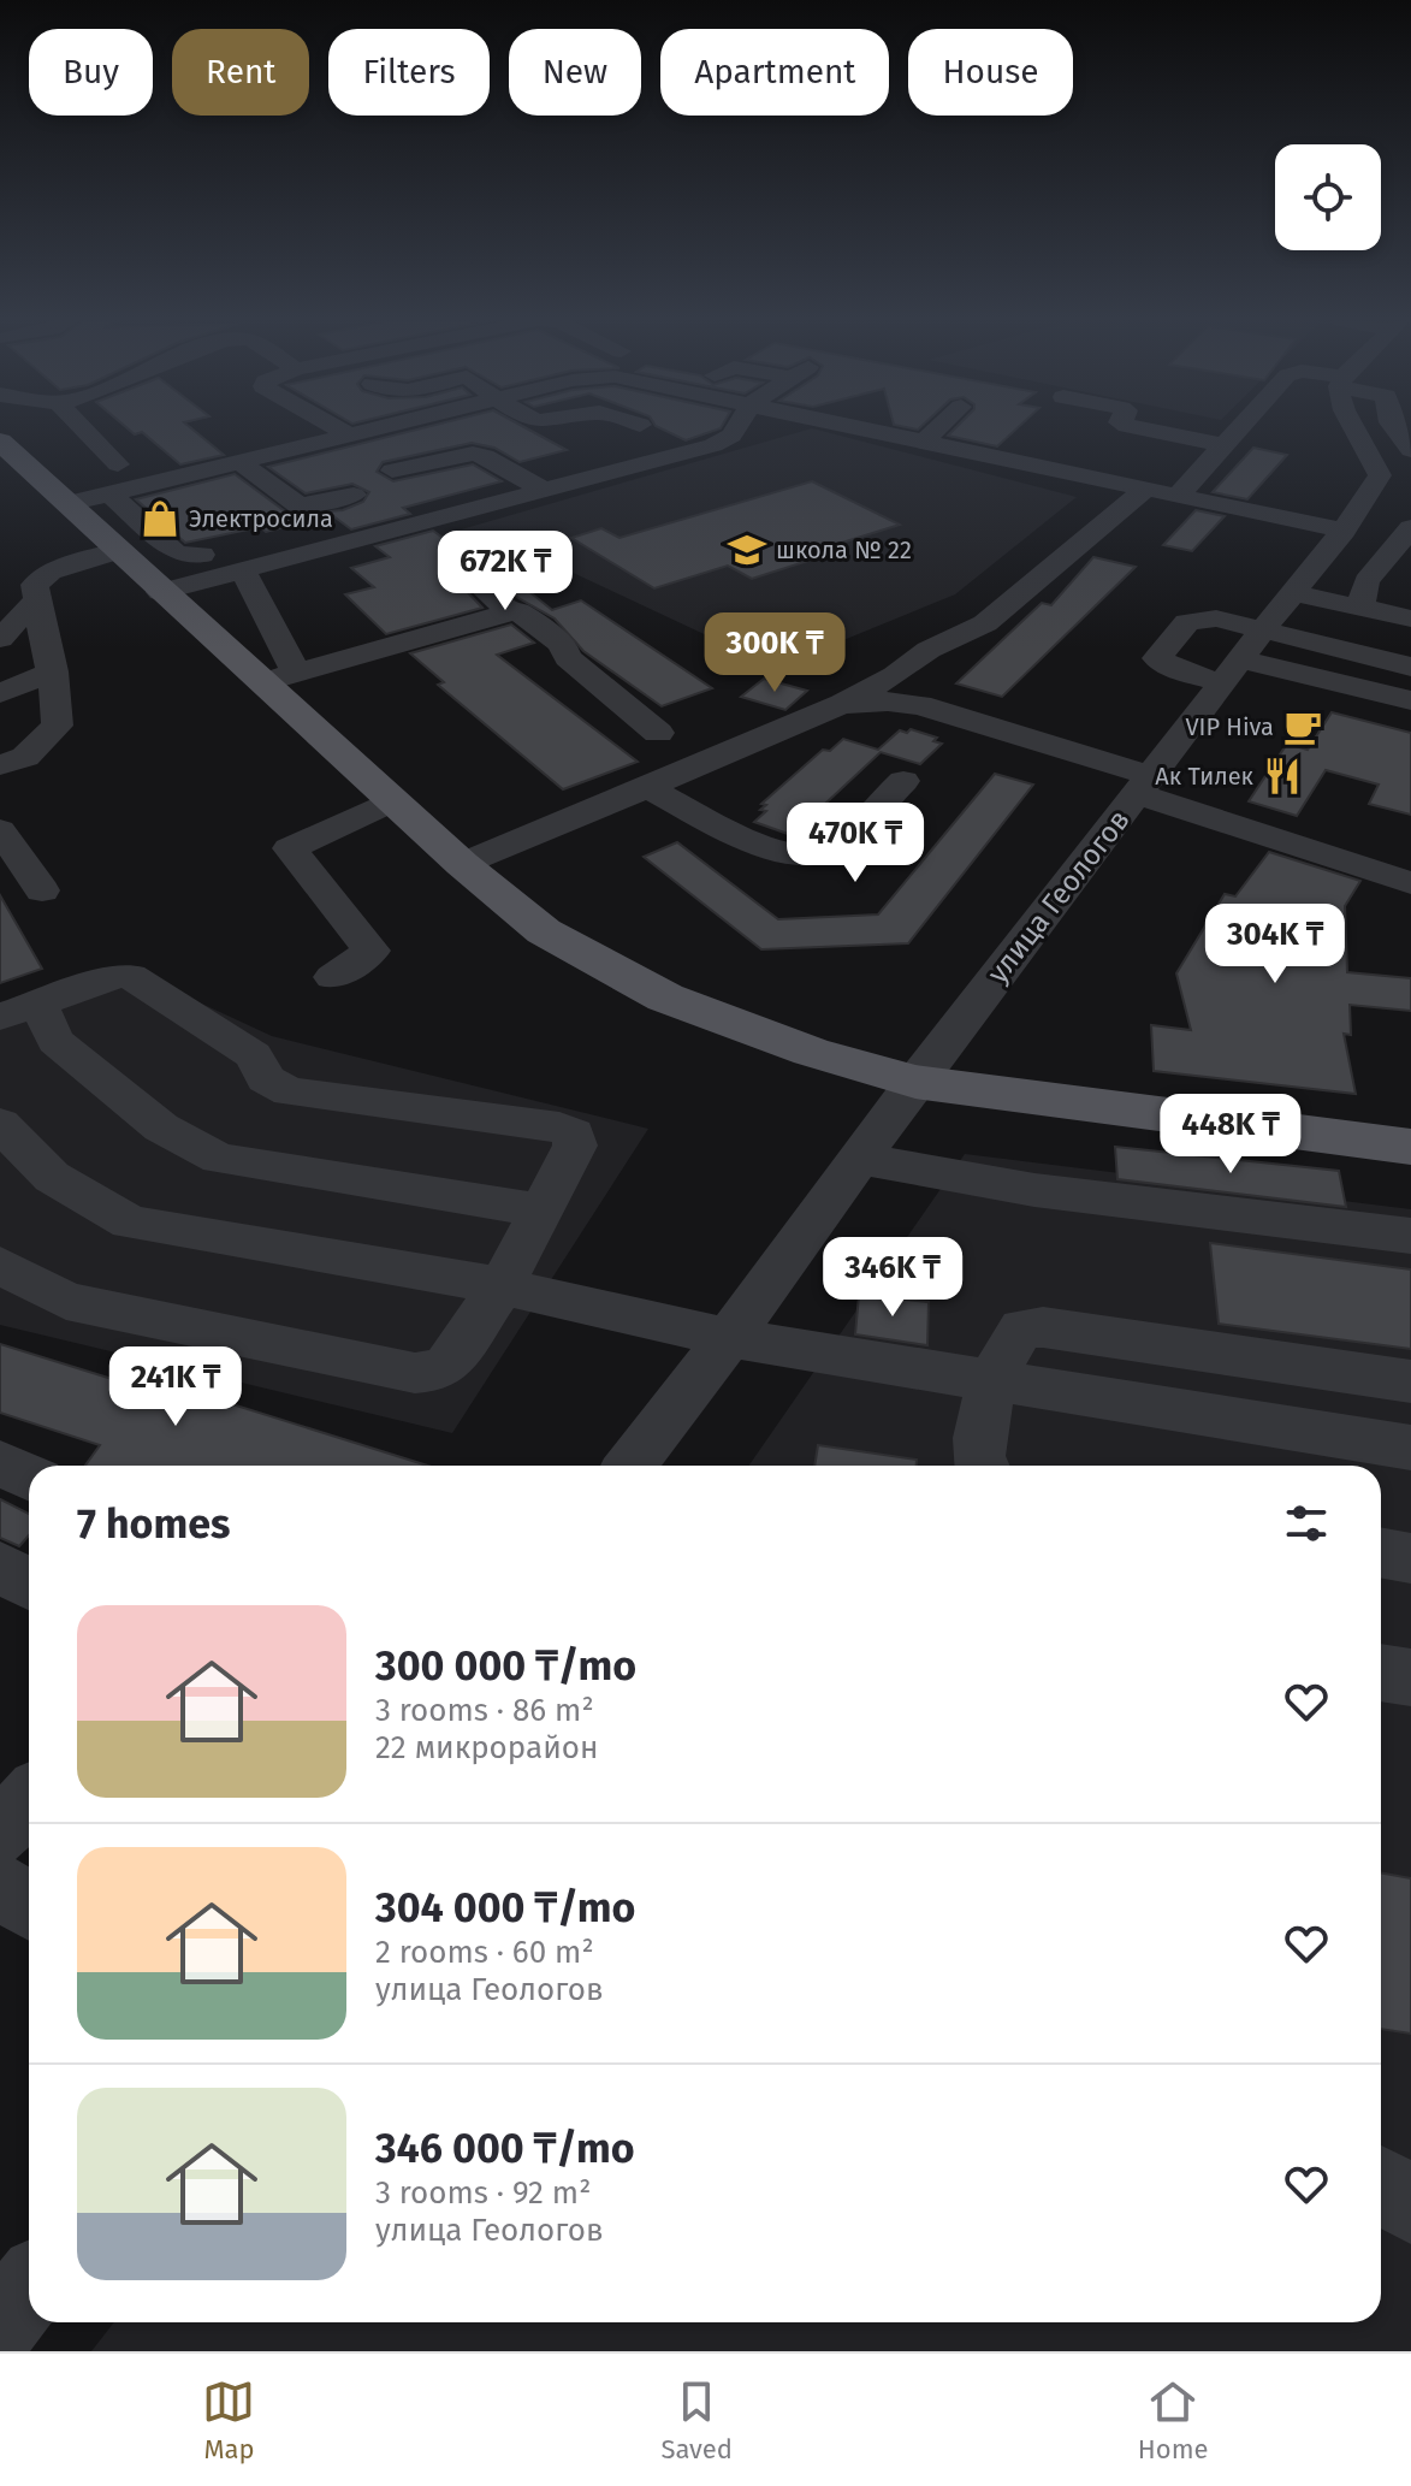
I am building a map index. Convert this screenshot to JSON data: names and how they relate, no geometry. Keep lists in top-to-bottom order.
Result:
{
  "streets": {
    "street": ["улица Геологов"]
  },
  "places": {
    "shop": ["Электросила"],
    "school or university": ["школа № 22"],
    "cafe": ["VIP Hiva"],
    "restaurant": ["Ак Тилек"]
  },
  "page": {
    "chip": [
      "Buy",
      "Rent",
      "Filters",
      "New",
      "Apartment",
      "House"
    ],
    "price": [
      "672K ₸",
      "300K ₸",
      "470K ₸",
      "304K ₸",
      "448K ₸",
      "346K ₸",
      "241K ₸"
    ],
    "heading": "7 homes",
    "list": [
      {
        "name": "300 000 ₸/mo",
        "note": "3 rooms · 86 m² · 22 микрорайон"
      },
      {
        "name": "304 000 ₸/mo",
        "note": "2 rooms · 60 m² · улица Геологов"
      },
      {
        "name": "346 000 ₸/mo",
        "note": "3 rooms · 92 m² · улица Геологов"
      }
    ],
    "tabs": ["Map", "Saved", "Home"]
  }
}
